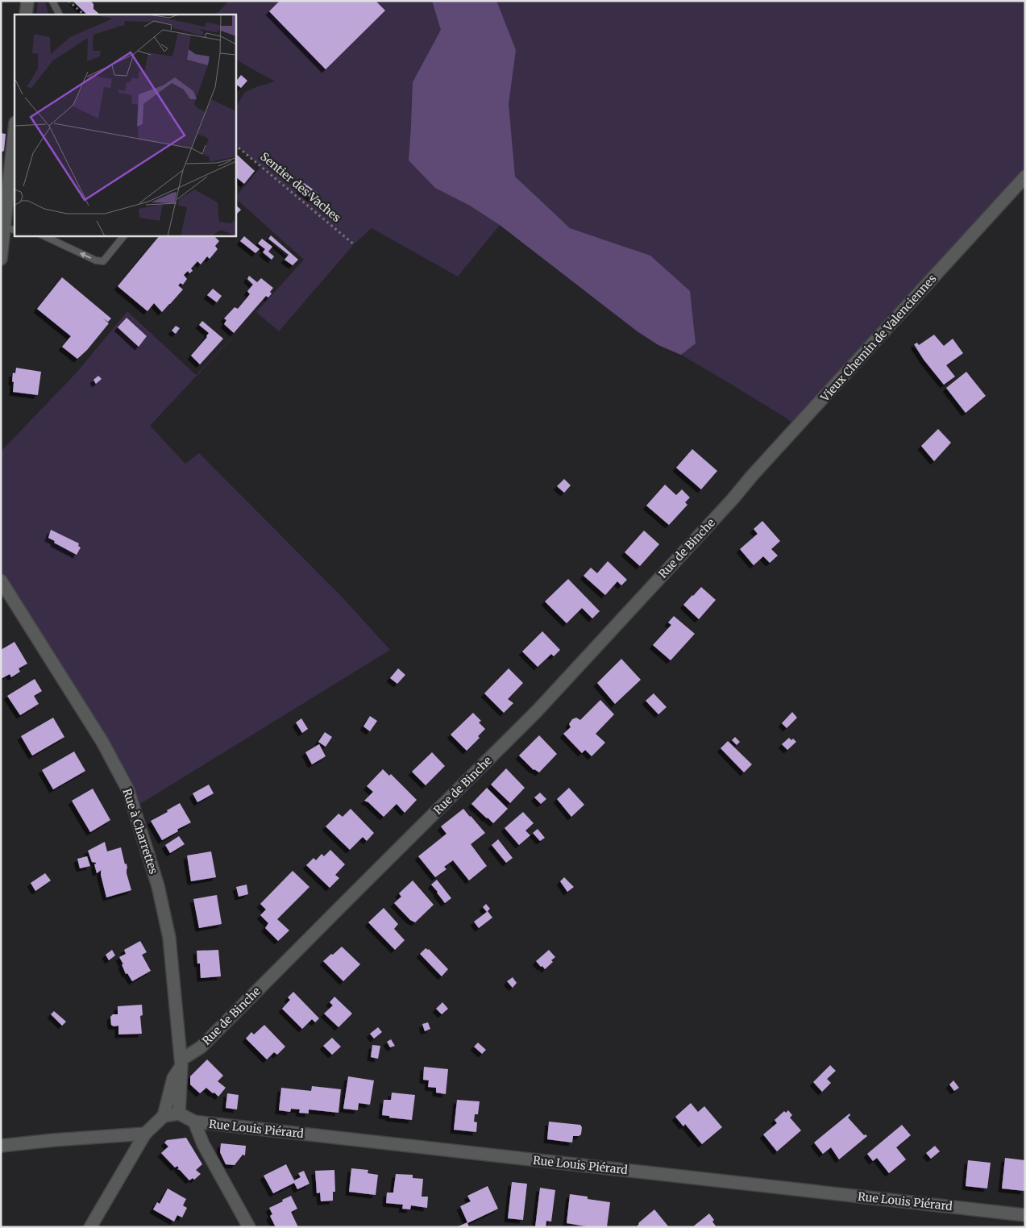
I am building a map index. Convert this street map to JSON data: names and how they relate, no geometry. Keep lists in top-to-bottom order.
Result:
{
  "streets": {
    "street": [
      "Vieux Chemin de Valenciennes",
      "Rue de Binche",
      "Rue à Charrettes",
      "Rue Louis Piérard"
    ],
    "path": ["Sentier des Vaches"]
  },
  "crossings": [
    ["Vieux Chemin de Valenciennes", "Rue de Binche"],
    ["Rue de Binche", "Rue à Charrettes"],
    ["Rue à Charrettes", "Rue Louis Piérard"]
  ]
}
